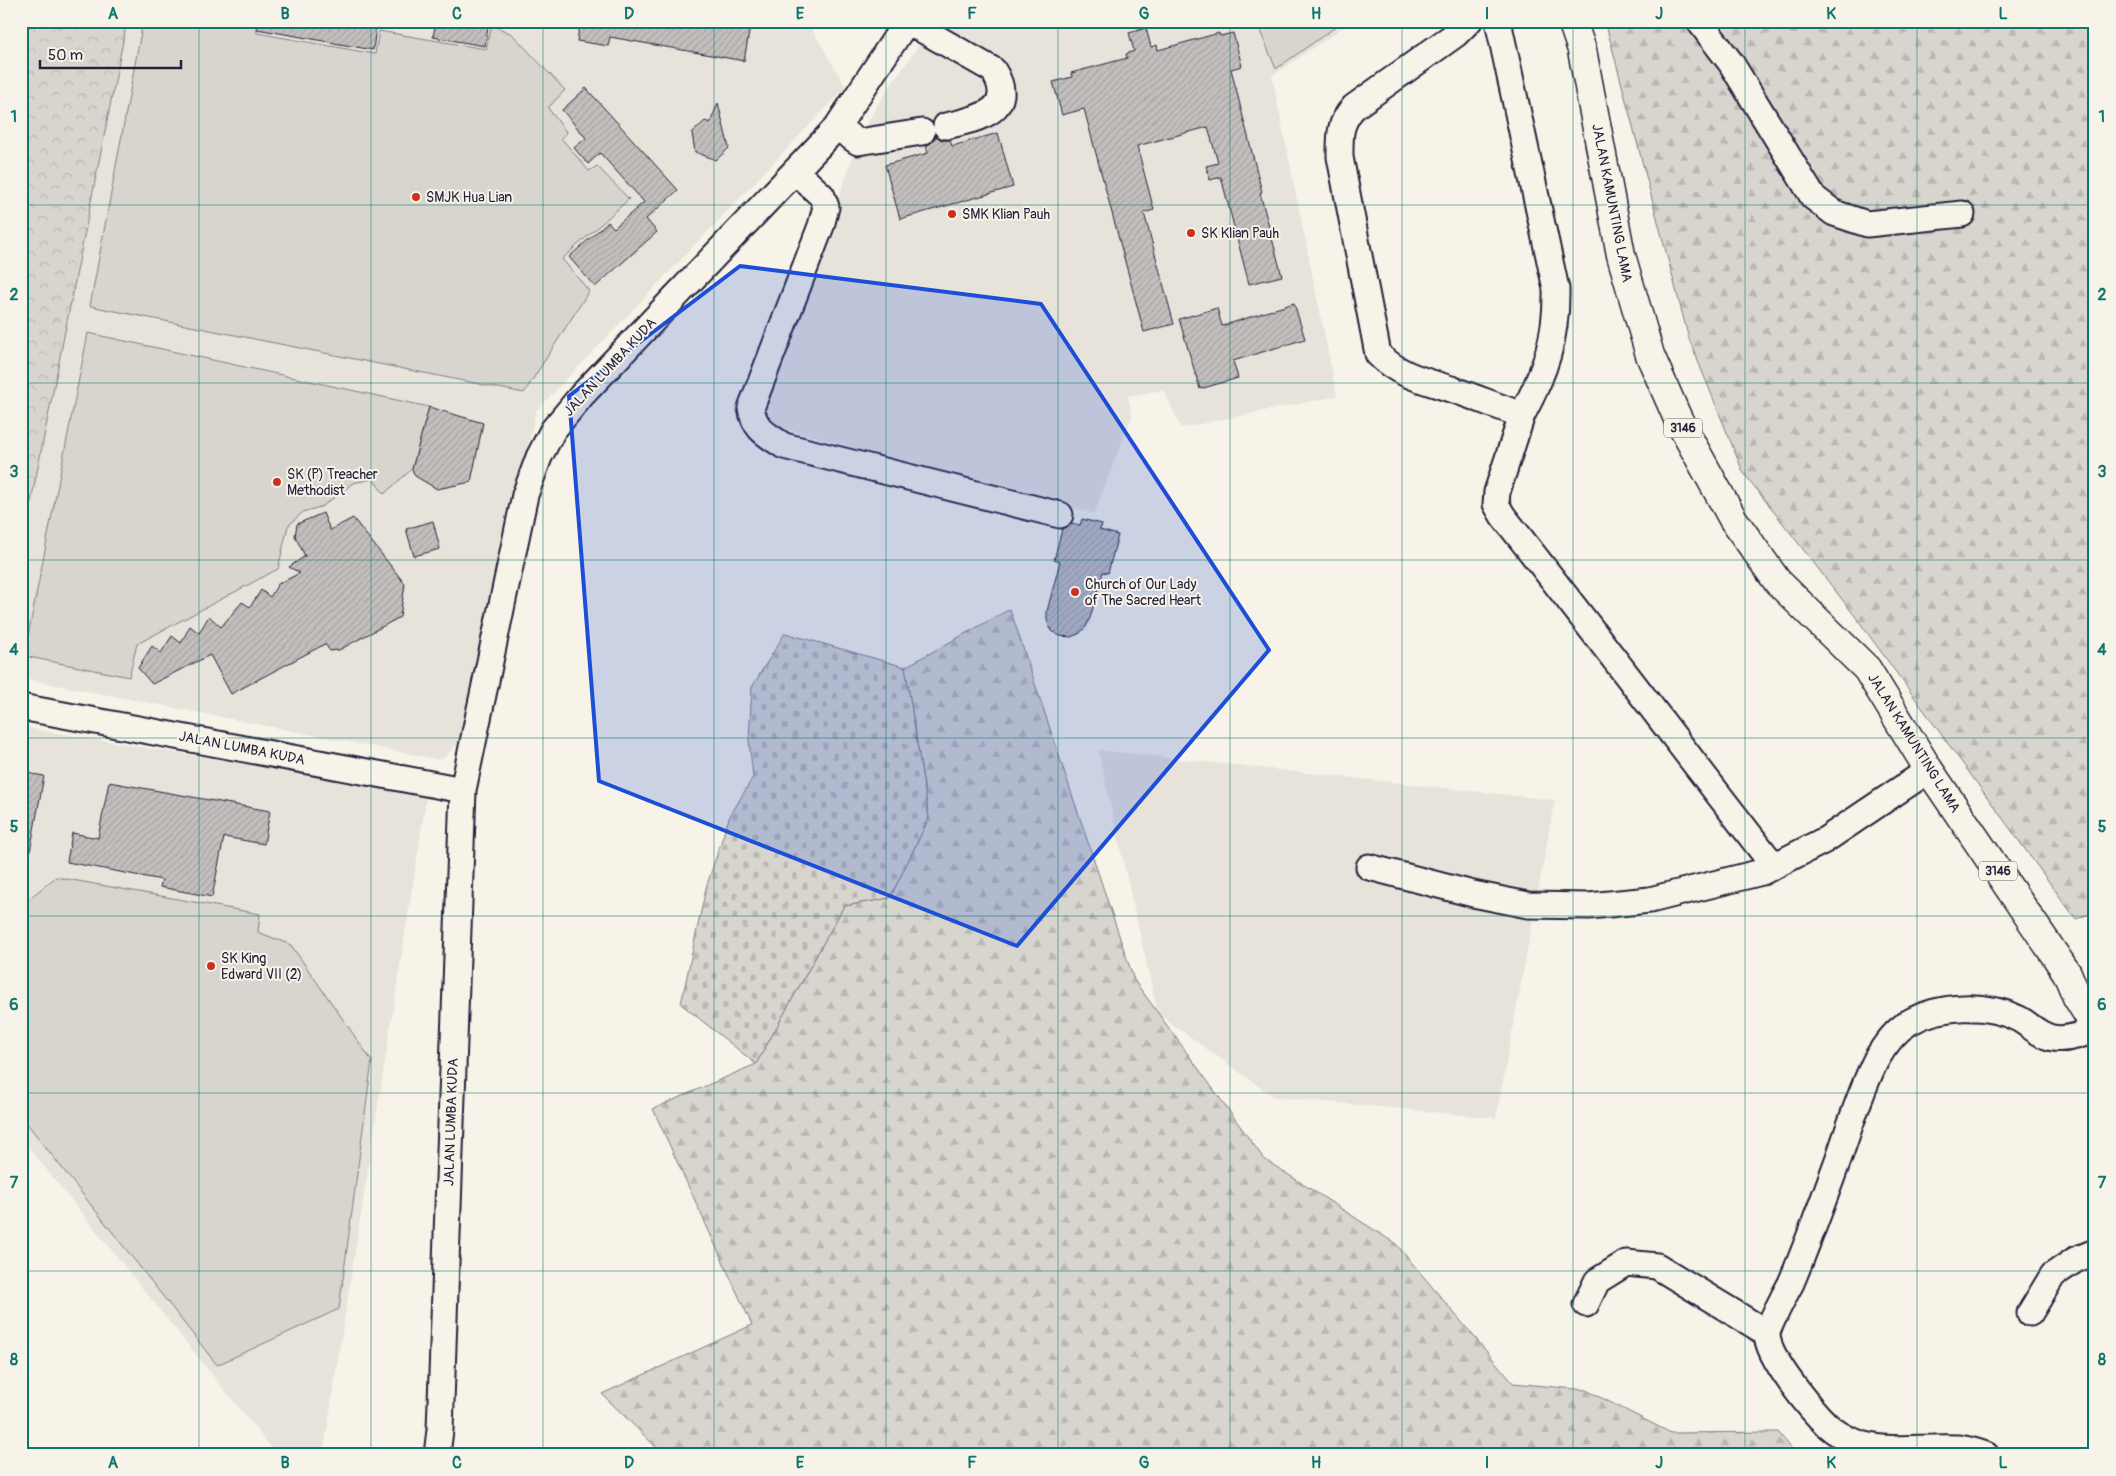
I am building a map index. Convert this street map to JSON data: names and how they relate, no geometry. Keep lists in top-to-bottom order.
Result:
{
  "streets": {
    "main road": ["JALAN KAMUNTING LAMA", "3146"],
    "street": ["JALAN LUMBA KUDA"]
  },
  "places": [
    "SMJK Hua Lian",
    "SMK Klian Pauh",
    "SK Klian Pauh",
    "SK (P) Treacher Methodist",
    "Church of Our Lady of The Sacred Heart",
    "SK King Edward VII (2)"
  ],
  "scale_bar": "50 m",
  "grid": {
    "columns": [
      "A",
      "B",
      "C",
      "D",
      "E",
      "F",
      "G",
      "H",
      "I",
      "J",
      "K",
      "L"
    ],
    "rows": [
      "1",
      "2",
      "3",
      "4",
      "5",
      "6",
      "7",
      "8"
    ]
  }
}
